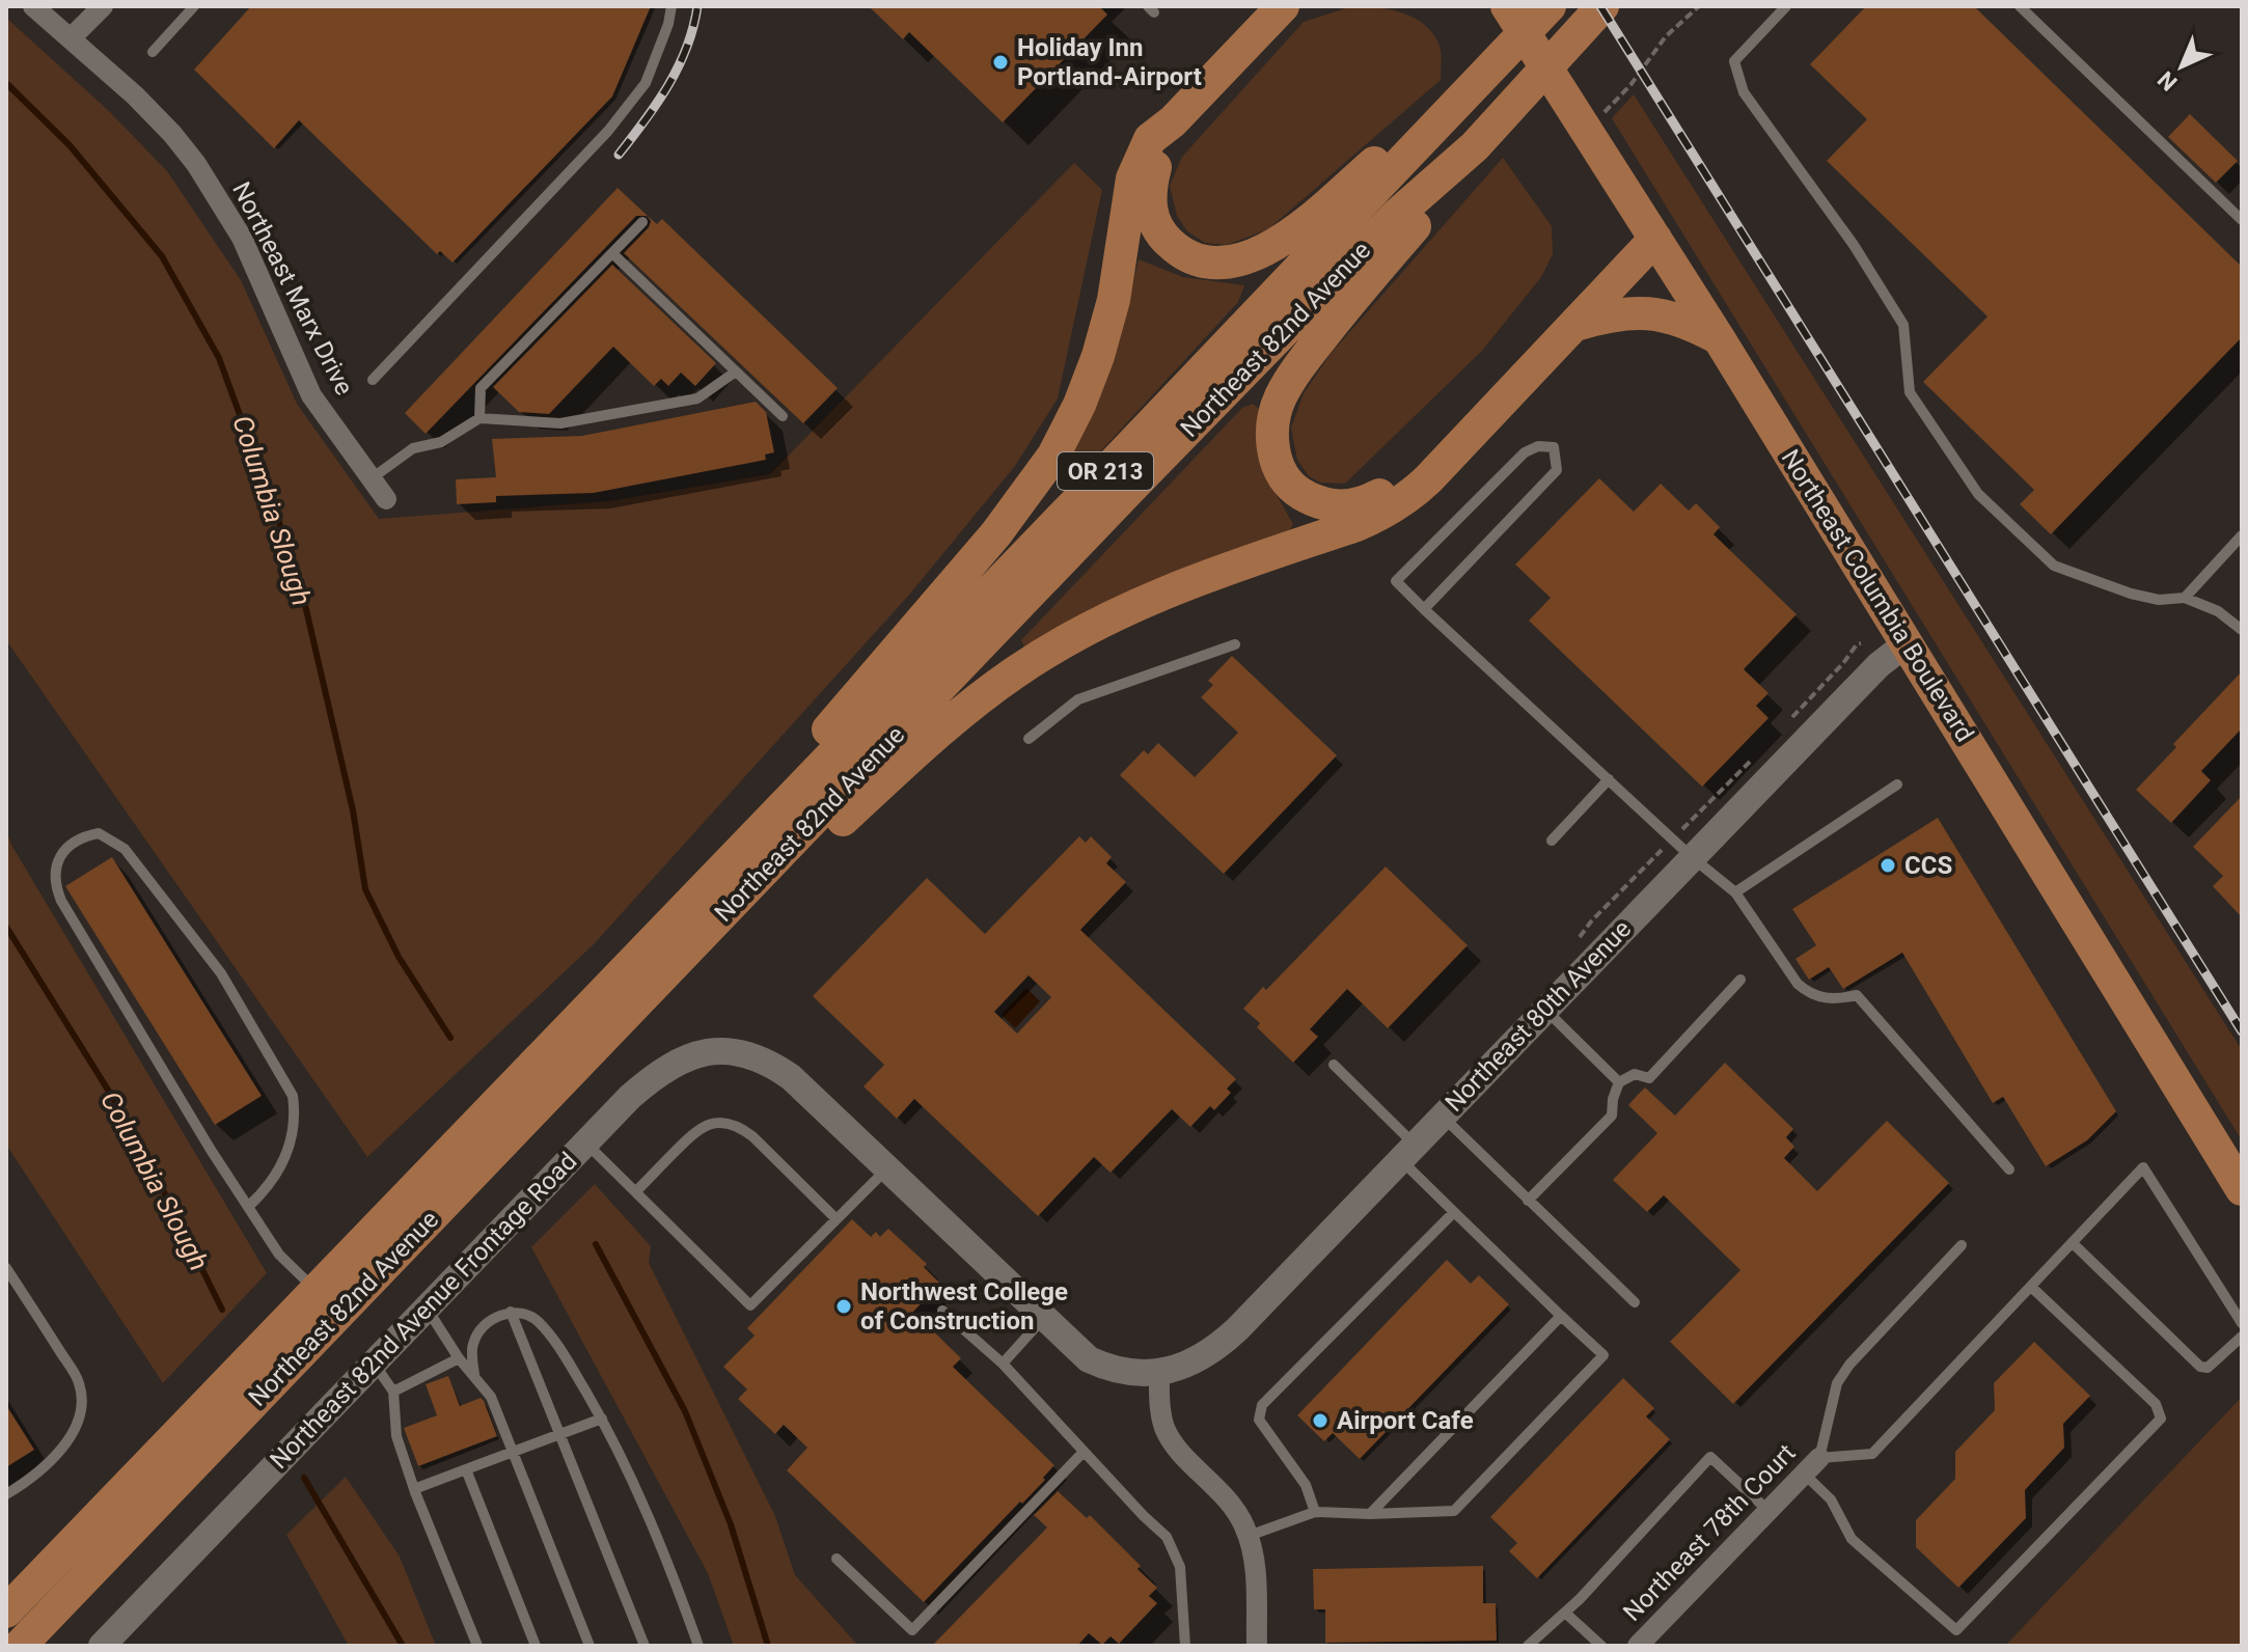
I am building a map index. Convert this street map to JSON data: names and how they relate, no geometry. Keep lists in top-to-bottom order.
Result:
{
  "streets": {
    "main road": ["Northeast 82nd Avenue", "OR 213", "Northeast Columbia Boulevard"],
    "street": [
      "Northeast Marx Drive",
      "Northeast 80th Avenue",
      "Northeast 82nd Avenue Frontage Road",
      "Northeast 78th Court"
    ]
  },
  "crossings": [
    ["Northeast Columbia Boulevard", "Northeast 80th Avenue"],
    ["Northeast 80th Avenue", "Northeast 82nd Avenue Frontage Road"]
  ],
  "water": ["Columbia Slough"],
  "places": [
    "Holiday Inn Portland-Airport",
    "CCS",
    "Northwest College of Construction",
    "Airport Cafe"
  ],
  "north": "bottom left"
}
